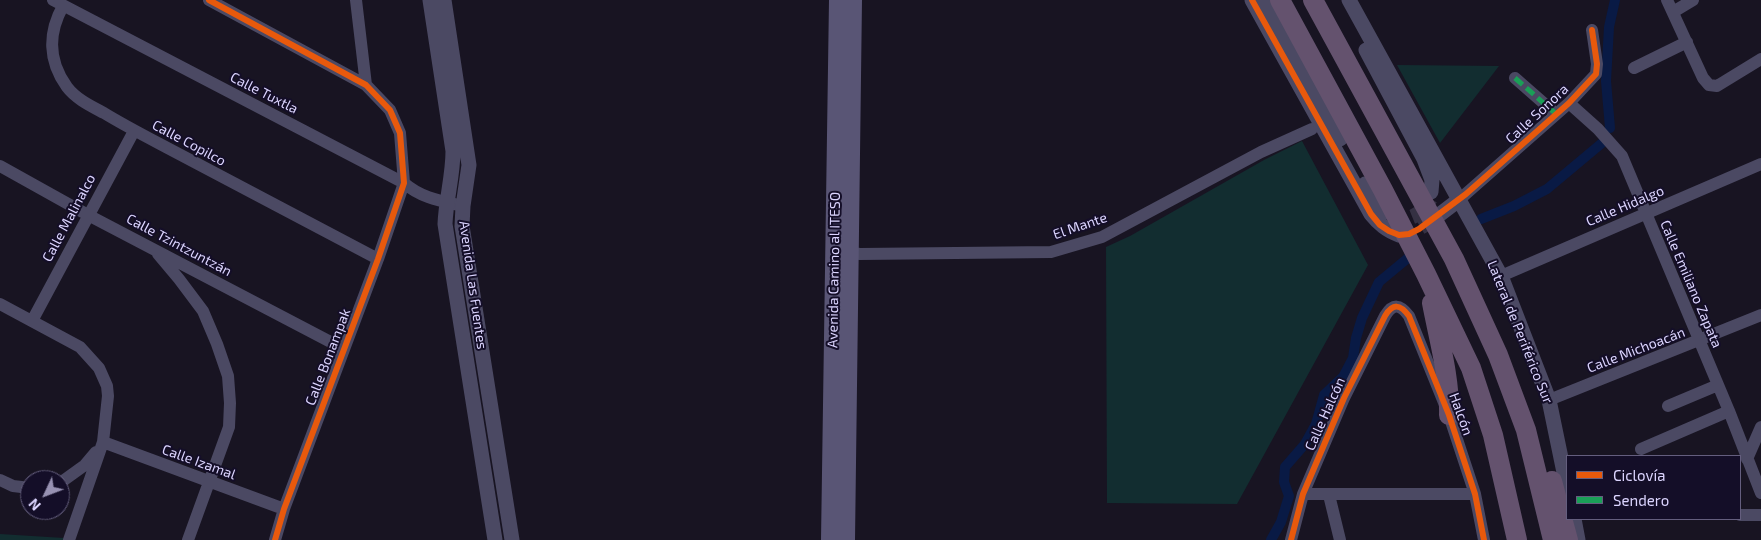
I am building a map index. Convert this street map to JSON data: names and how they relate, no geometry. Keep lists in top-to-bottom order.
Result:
{
  "streets": {
    "main road": ["Avenida Camino al ITESO"],
    "street": [
      "Calle Tuxtla",
      "Calle Sonora",
      "Calle Copilco",
      "Calle Hidalgo",
      "Calle Malinalco",
      "El Mante",
      "Calle Tzintzuntzán",
      "Calle Emiliano Zapata",
      "Avenida Las Fuentes",
      "Lateral de Periférico Sur",
      "Calle Michoacán",
      "Calle Bonampak",
      "Calle Halcón",
      "Halcón",
      "Calle Izamal"
    ]
  },
  "crossings": [
    ["Calle Tuxtla", "Calle Copilco"],
    ["Calle Tuxtla", "Avenida Las Fuentes"],
    ["Calle Tuxtla", "Calle Bonampak"],
    ["Calle Sonora", "Calle Emiliano Zapata"],
    ["Calle Sonora", "Lateral de Periférico Sur"],
    ["Calle Copilco", "Calle Malinalco"],
    ["Calle Copilco", "Calle Bonampak"],
    ["Calle Hidalgo", "Calle Emiliano Zapata"],
    ["Calle Hidalgo", "Lateral de Periférico Sur"],
    ["Calle Malinalco", "Calle Tzintzuntzán"],
    ["El Mante", "Avenida Camino al ITESO"],
    ["Calle Tzintzuntzán", "Calle Bonampak"],
    ["Calle Emiliano Zapata", "Calle Michoacán"],
    ["Lateral de Periférico Sur", "Calle Michoacán"],
    ["Calle Bonampak", "Calle Izamal"],
    ["Calle Halcón", "Halcón"]
  ],
  "legend": ["Ciclovía", "Sendero"],
  "north": "bottom left"
}
